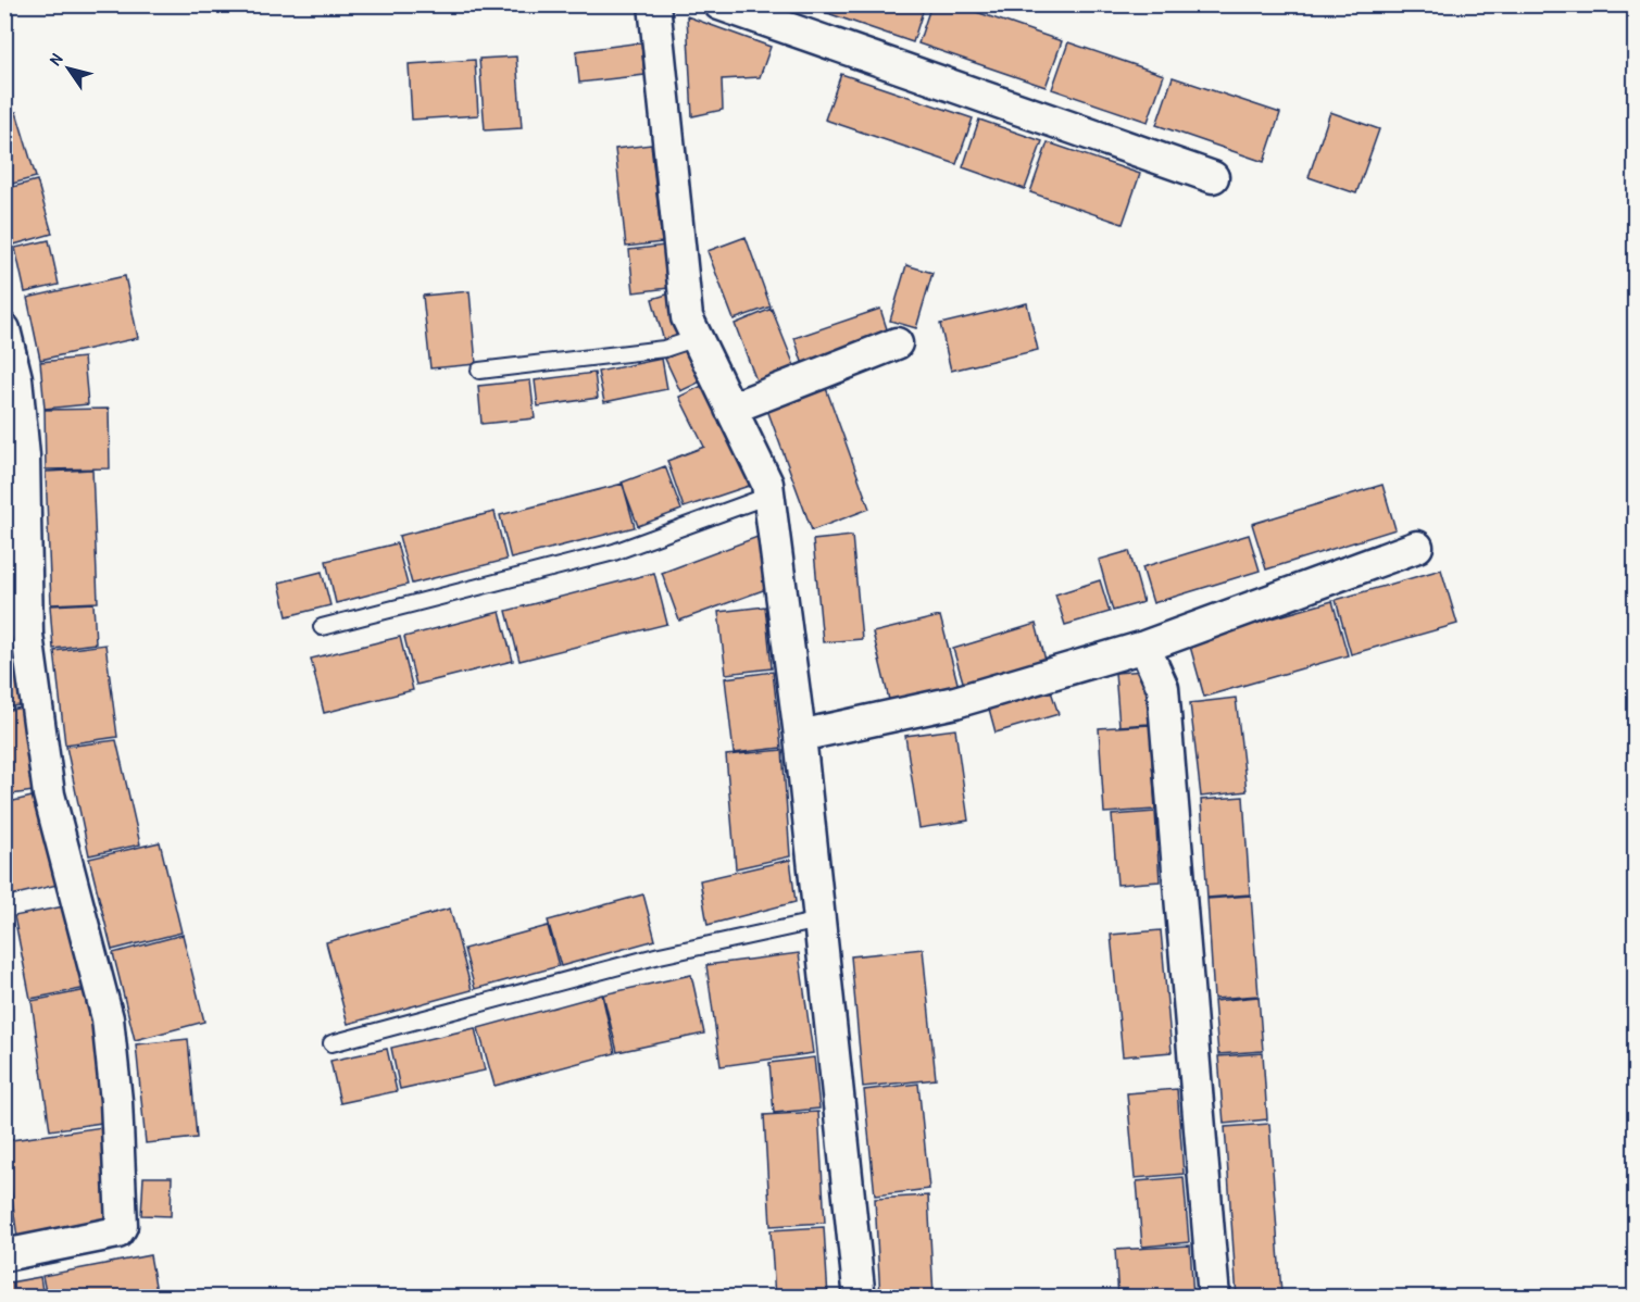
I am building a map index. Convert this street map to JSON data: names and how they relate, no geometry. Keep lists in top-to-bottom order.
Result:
{
  "north": "top left"
}
